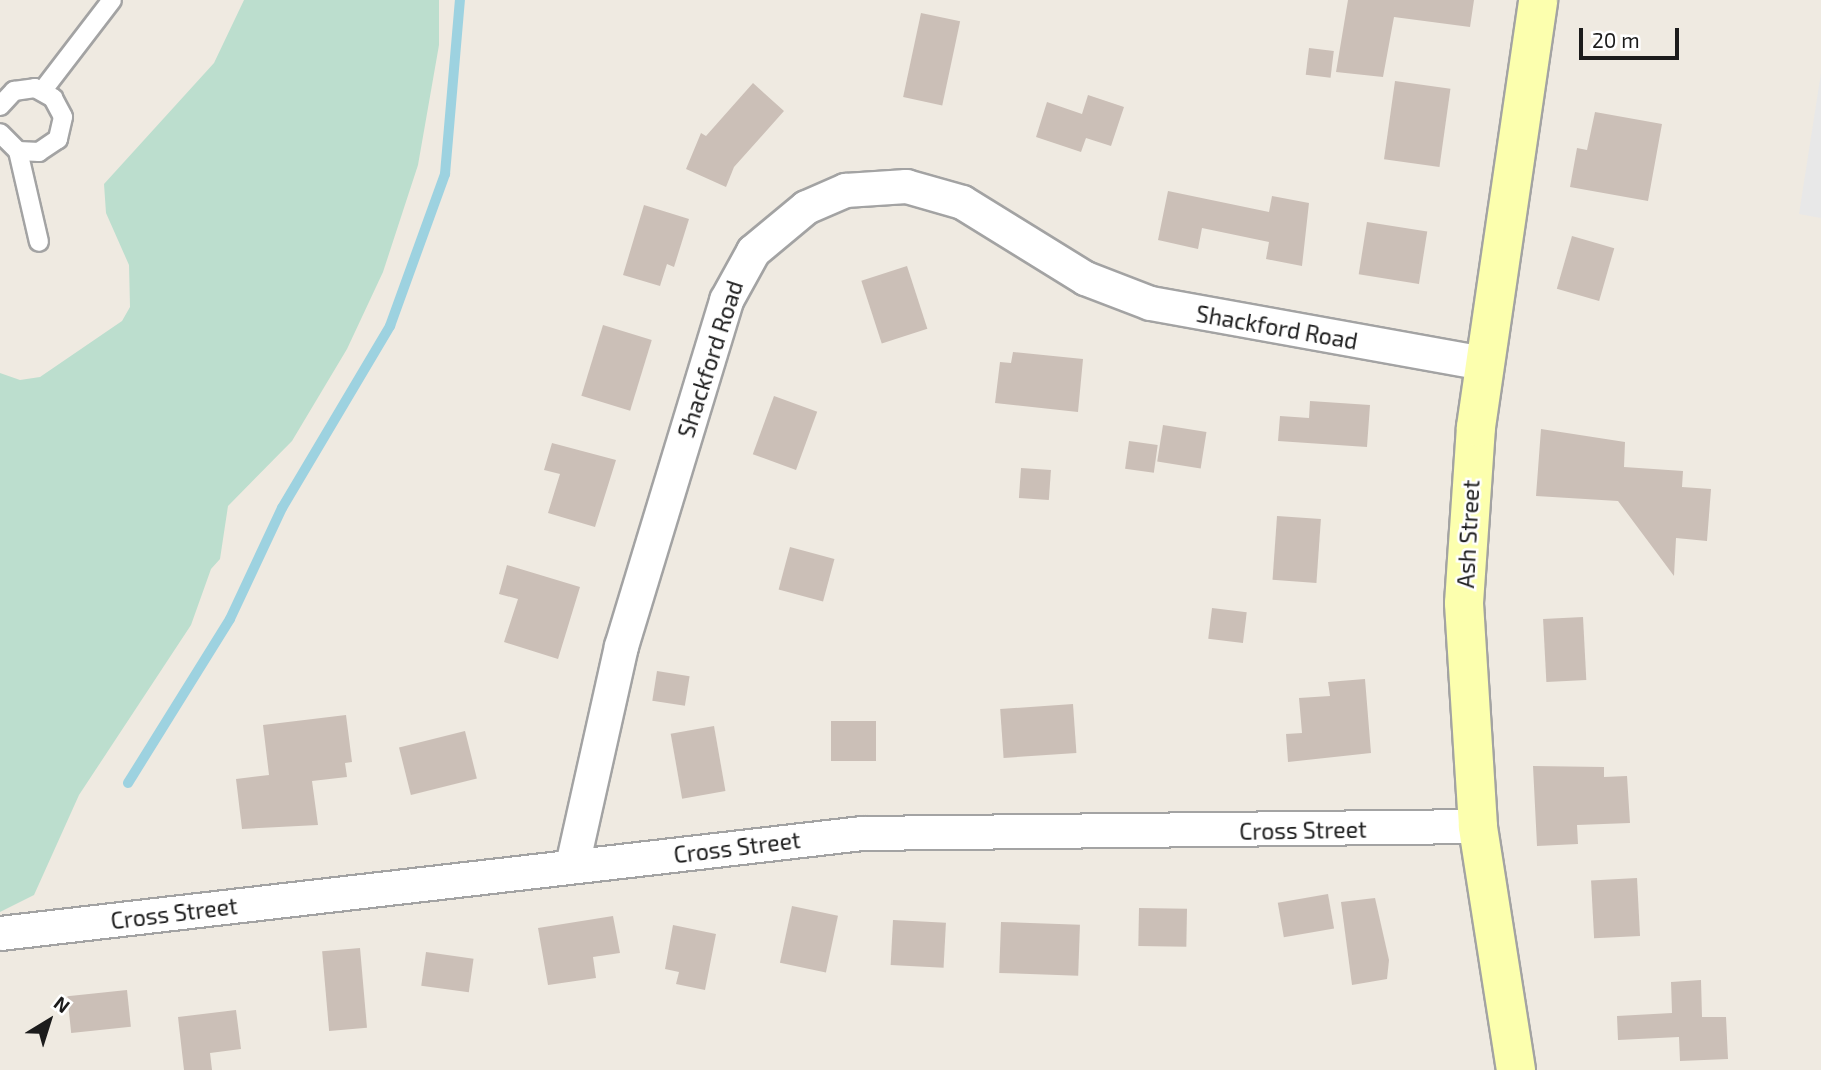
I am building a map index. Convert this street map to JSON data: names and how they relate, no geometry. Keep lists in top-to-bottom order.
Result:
{
  "streets": {
    "street": ["Shackford Road", "Ash Street", "Cross Street"]
  },
  "crossings": [
    ["Shackford Road", "Ash Street"],
    ["Shackford Road", "Cross Street"],
    ["Ash Street", "Cross Street"]
  ],
  "scale_bar": "20 m",
  "north": "top right"
}
